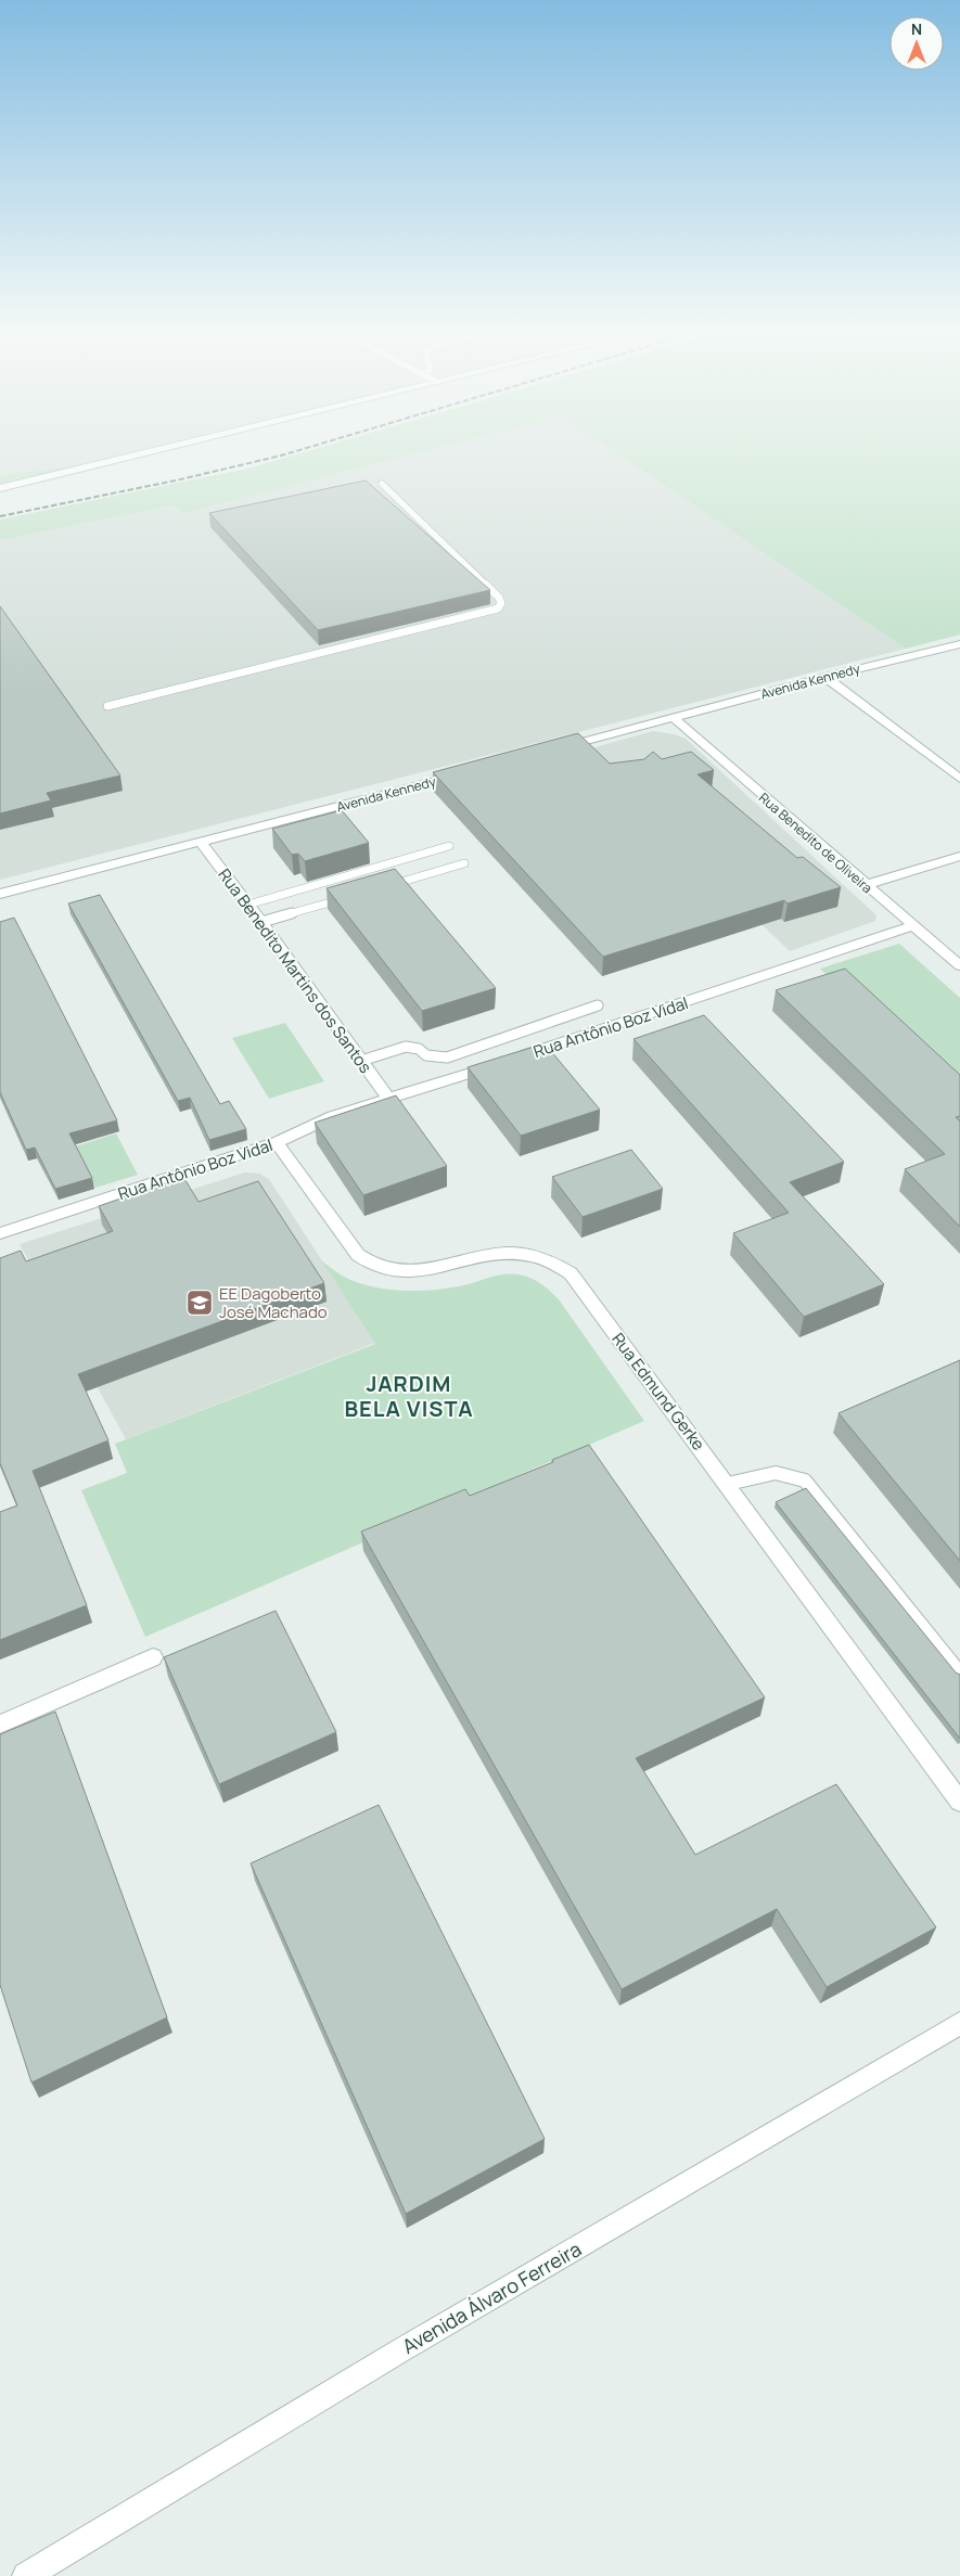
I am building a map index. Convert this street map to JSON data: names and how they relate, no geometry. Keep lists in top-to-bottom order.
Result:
{
  "streets": {
    "street": [
      "Avenida Kennedy",
      "Rua Benedito de Oliveira",
      "Rua Benedito Martins dos Santos",
      "Rua Antônio Boz Vidal",
      "Rua Edmund Gerke",
      "Avenida Álvaro Ferreira"
    ]
  },
  "crossings": [
    ["Avenida Kennedy", "Rua Benedito de Oliveira"],
    ["Avenida Kennedy", "Rua Benedito Martins dos Santos"],
    ["Rua Benedito de Oliveira", "Rua Antônio Boz Vidal"],
    ["Rua Benedito Martins dos Santos", "Rua Antônio Boz Vidal"],
    ["Rua Antônio Boz Vidal", "Rua Edmund Gerke"]
  ],
  "districts": ["JARDIM BELA VISTA"],
  "places": {
    "school or university": ["EE Dagoberto José Machado"]
  },
  "north": "top"
}
